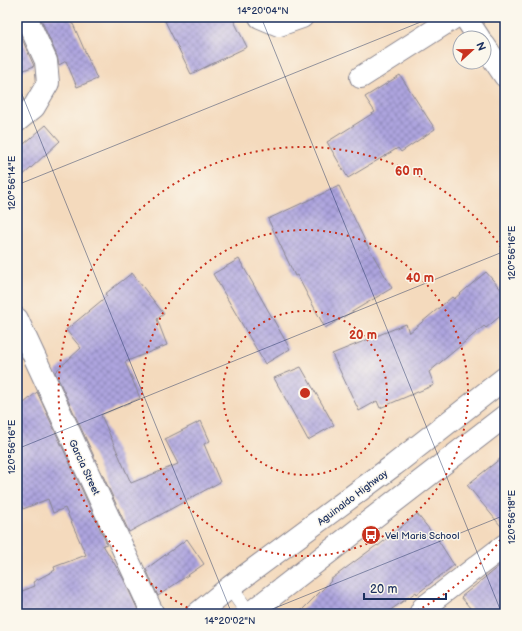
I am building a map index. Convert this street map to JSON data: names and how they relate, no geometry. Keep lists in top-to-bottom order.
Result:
{
  "streets": {
    "main road": ["Garcia Street", "Aguinaldo Highway"]
  },
  "places": {
    "bus stop": ["Vel Maris School"]
  },
  "scale_bar": "20 m",
  "north": "right",
  "coordinates": [
    "14°20'04\"N",
    "120°56'14\"E",
    "120°56'16\"E",
    "120°56'18\"E",
    "14°20'02\"N"
  ],
  "rings": ["60 m", "40 m", "20 m"]
}
